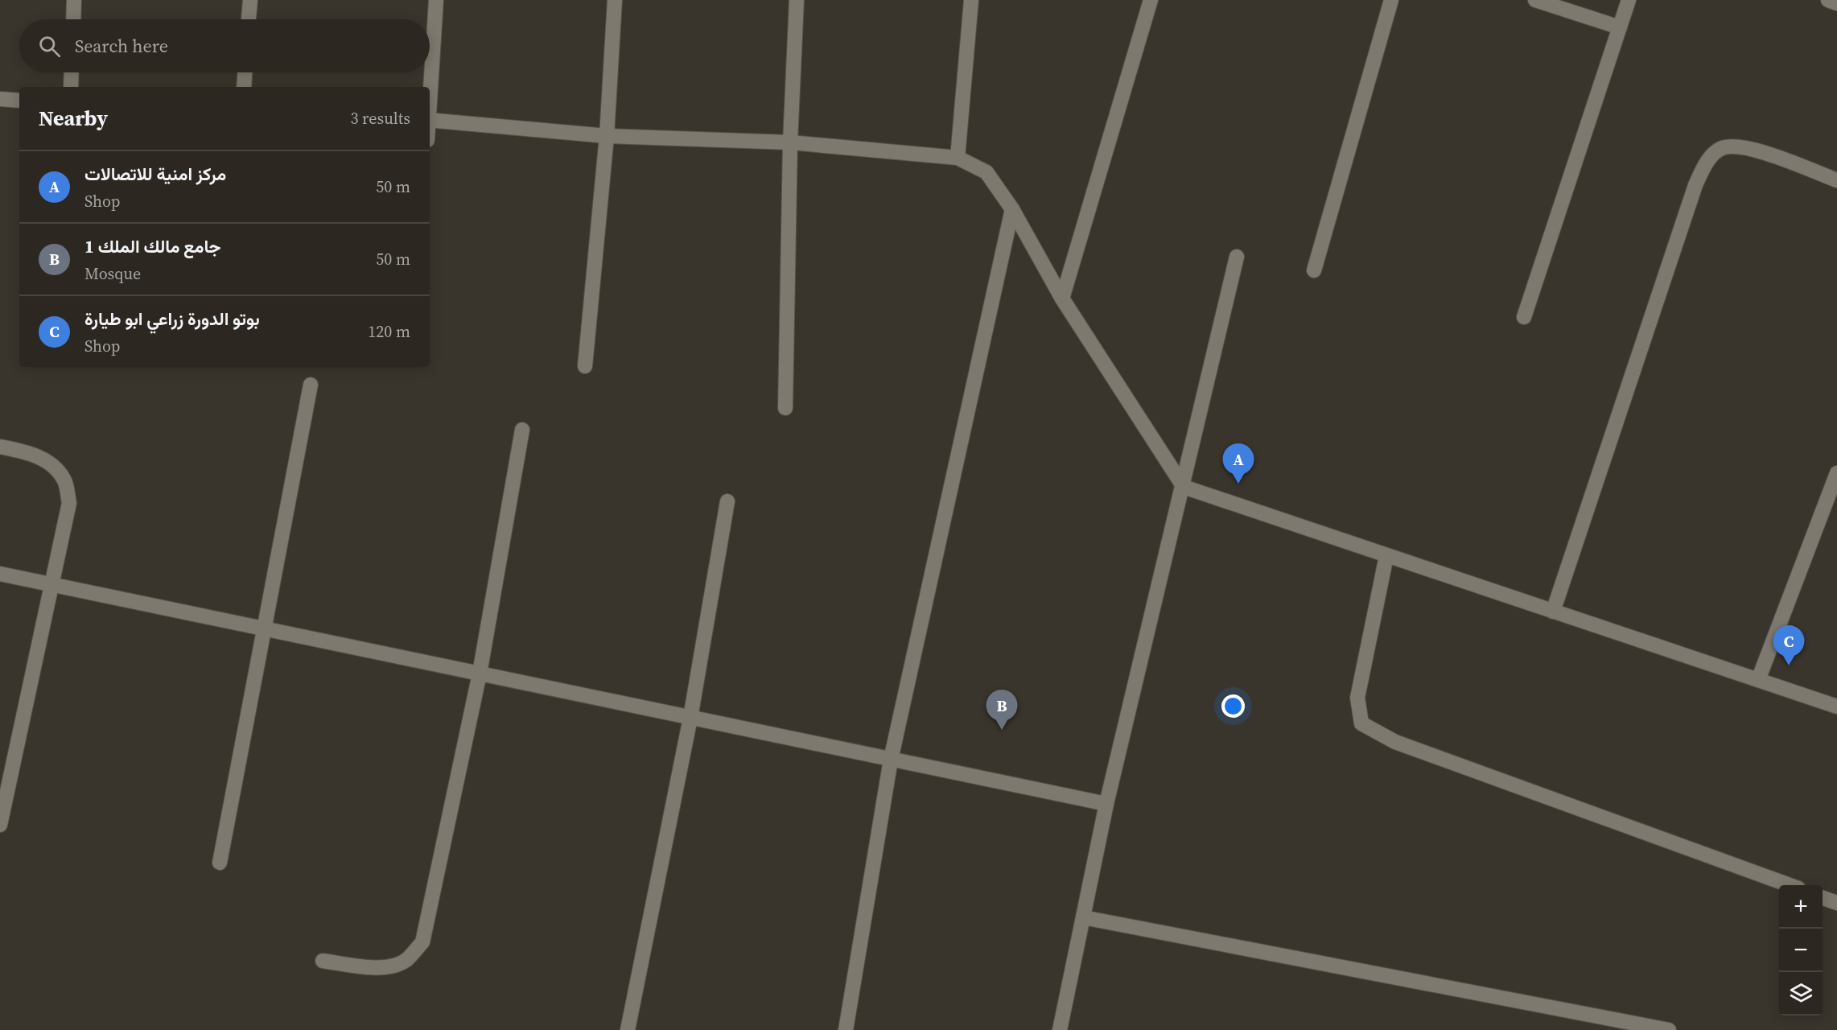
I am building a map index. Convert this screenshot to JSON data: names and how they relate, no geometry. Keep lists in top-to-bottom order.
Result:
{
  "page": {
    "search": "Search here",
    "heading": ["Nearby", "3 results"],
    "list": [
      {
        "mark": "A",
        "name": "مركز امنية للاتصالات",
        "note": "Shop",
        "value": "50 m"
      },
      {
        "mark": "B",
        "name": "جامع مالك الملك 1",
        "note": "Mosque",
        "value": "50 m"
      },
      {
        "mark": "C",
        "name": "بوتو الدورة زراعي ابو طيارة",
        "note": "Shop",
        "value": "120 m"
      }
    ],
    "pins": ["A", "C", "B"],
    "map_buttons": ["+", "−"]
  }
}
